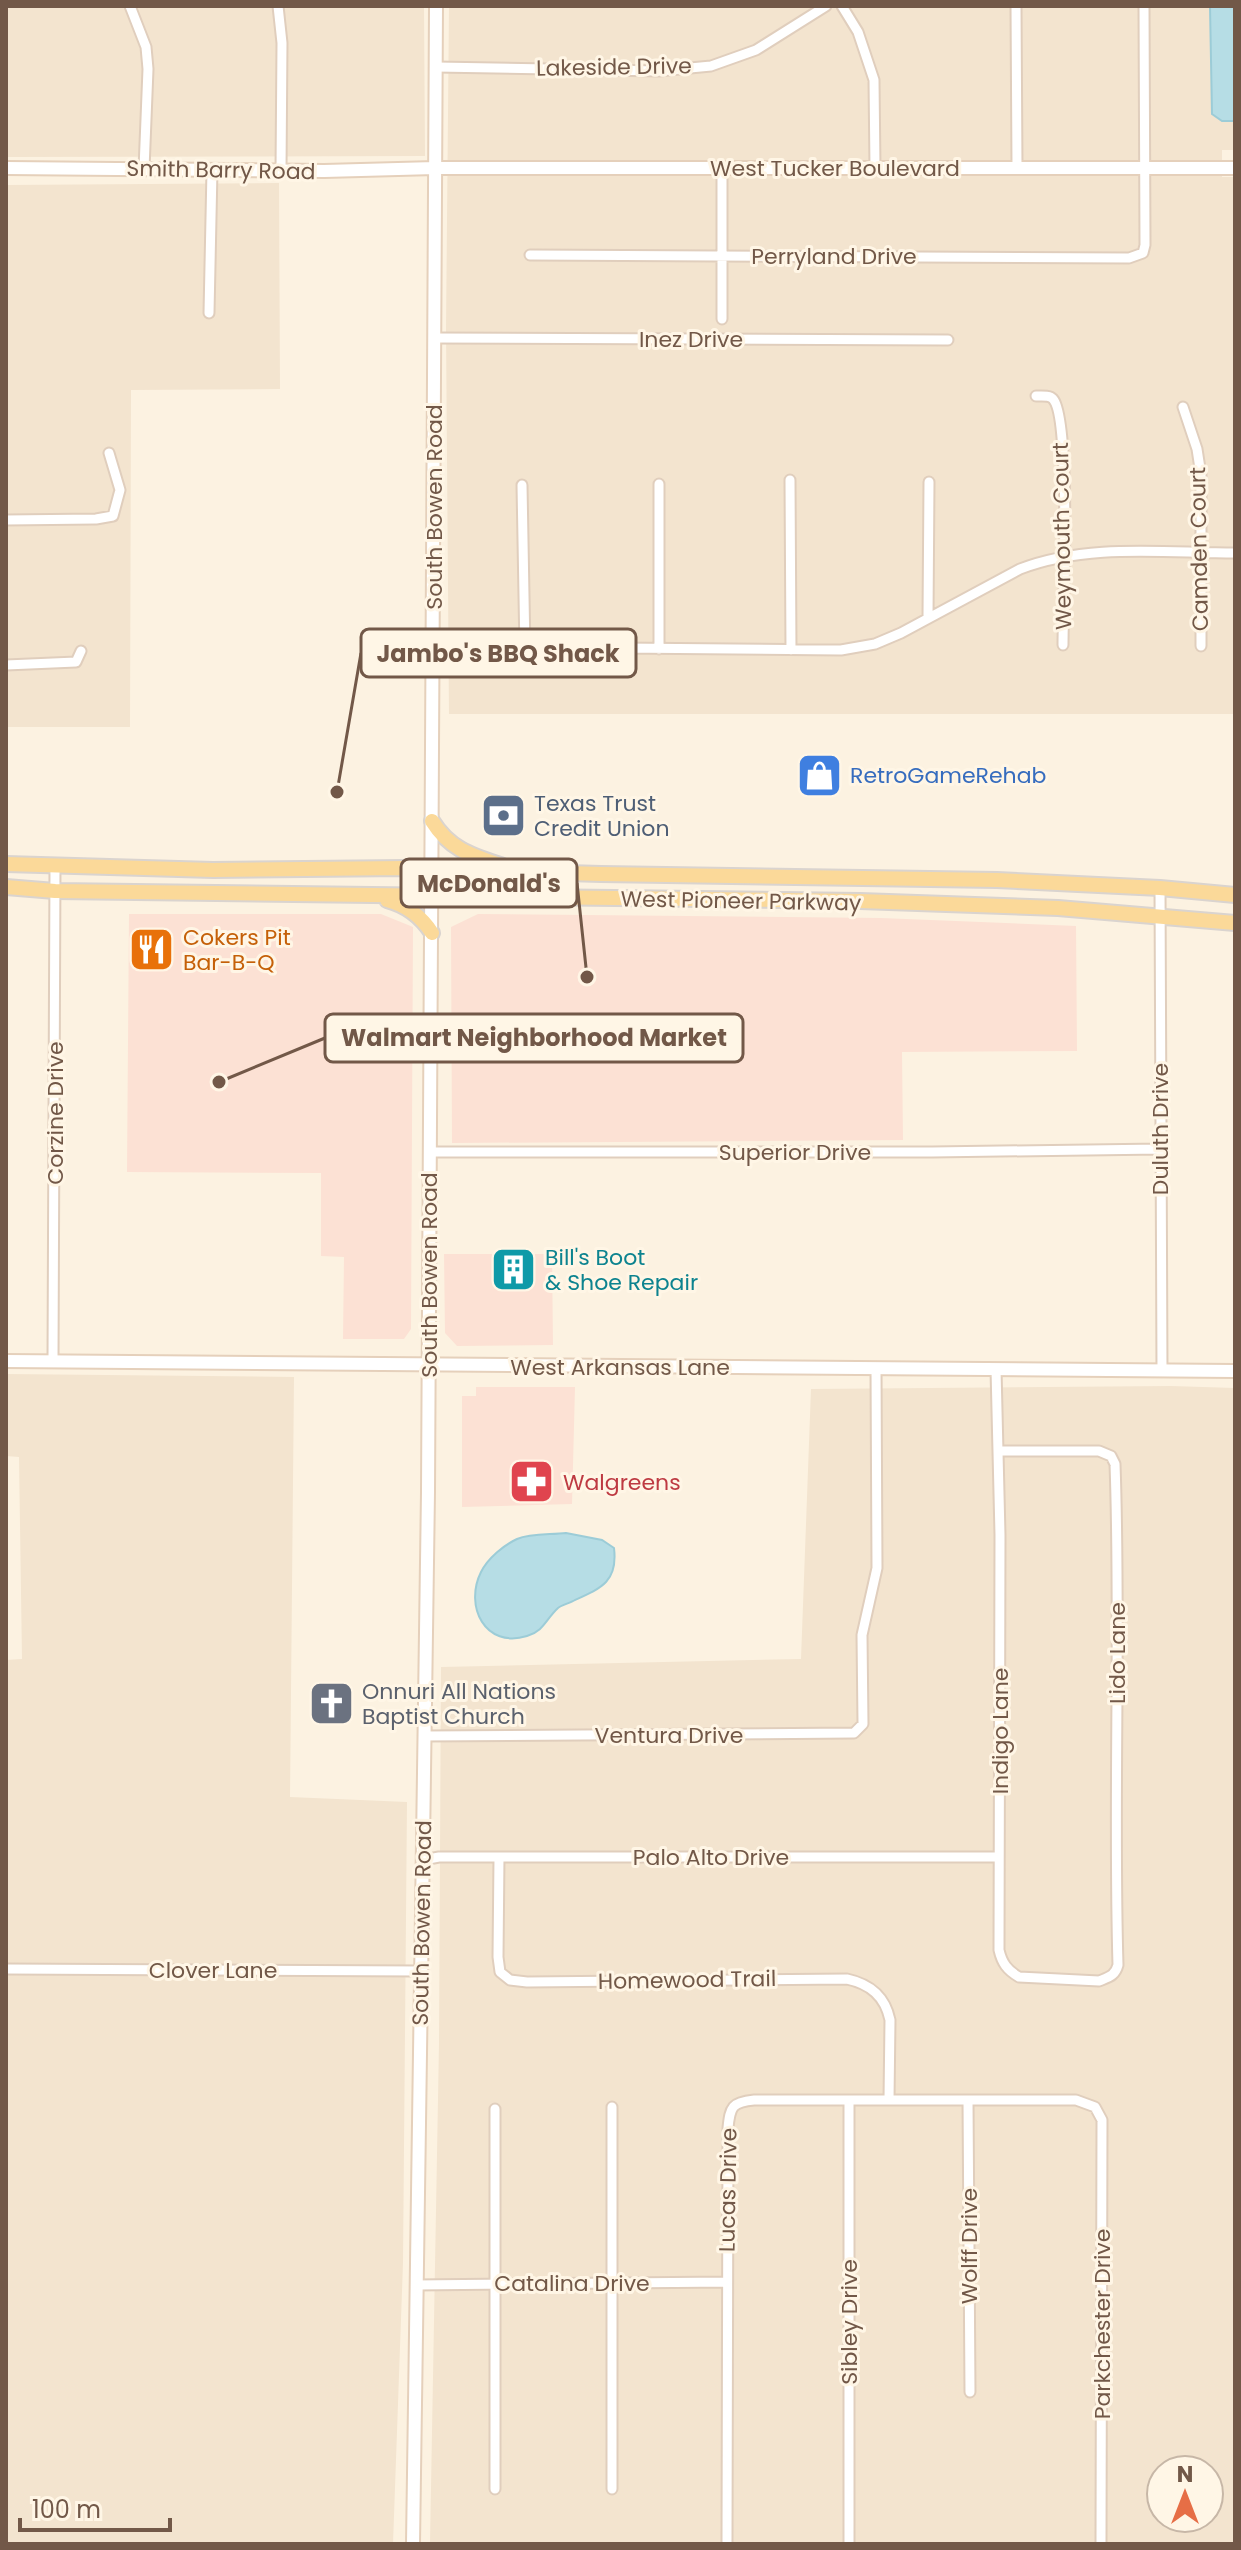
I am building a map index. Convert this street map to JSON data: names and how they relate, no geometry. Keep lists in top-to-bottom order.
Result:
{
  "streets": {
    "main road": [
      "West Tucker Boulevard",
      "Smith Barry Road",
      "South Bowen Road",
      "West Pioneer Parkway",
      "West Arkansas Lane"
    ],
    "street": [
      "Lakeside Drive",
      "Perryland Drive",
      "Inez Drive",
      "Weymouth Court",
      "Camden Court",
      "Corzine Drive",
      "Duluth Drive",
      "Superior Drive",
      "Lido Lane",
      "Indigo Lane",
      "Ventura Drive",
      "Palo Alto Drive",
      "Clover Lane",
      "Homewood Trail",
      "Lucas Drive",
      "Wolff Drive",
      "Catalina Drive",
      "Sibley Drive",
      "Parkchester Drive"
    ]
  },
  "crossings": [
    ["Lakeside Drive", "South Bowen Road"],
    ["West Tucker Boulevard", "Smith Barry Road"],
    ["West Tucker Boulevard", "Perryland Drive"],
    ["West Tucker Boulevard", "South Bowen Road"],
    ["Smith Barry Road", "South Bowen Road"],
    ["Inez Drive", "South Bowen Road"],
    ["South Bowen Road", "West Pioneer Parkway"],
    ["South Bowen Road", "Superior Drive"],
    ["South Bowen Road", "West Arkansas Lane"],
    ["South Bowen Road", "Ventura Drive"],
    ["South Bowen Road", "Palo Alto Drive"],
    ["South Bowen Road", "Clover Lane"],
    ["South Bowen Road", "Catalina Drive"],
    ["West Pioneer Parkway", "Corzine Drive"],
    ["West Pioneer Parkway", "Duluth Drive"],
    ["Corzine Drive", "West Arkansas Lane"],
    ["Duluth Drive", "Superior Drive"],
    ["Duluth Drive", "West Arkansas Lane"],
    ["West Arkansas Lane", "Indigo Lane"],
    ["West Arkansas Lane", "Ventura Drive"],
    ["Lido Lane", "Indigo Lane"],
    ["Indigo Lane", "Palo Alto Drive"],
    ["Palo Alto Drive", "Homewood Trail"],
    ["Homewood Trail", "Lucas Drive"],
    ["Lucas Drive", "Wolff Drive"],
    ["Lucas Drive", "Catalina Drive"],
    ["Lucas Drive", "Sibley Drive"],
    ["Lucas Drive", "Parkchester Drive"]
  ],
  "places": {
    "shop": ["RetroGameRehab"],
    "other": ["Jambo's BBQ Shack", "McDonald's", "Walmart Neighborhood Market"],
    "bank": ["Texas Trust Credit Union"],
    "restaurant": ["Cokers Pit Bar-B-Q"],
    "building": ["Bill's Boot & Shoe Repair"],
    "pharmacy": ["Walgreens"],
    "church": ["Onnuri All Nations Baptist Church"]
  },
  "scale_bar": "100 m",
  "north": "top"
}
